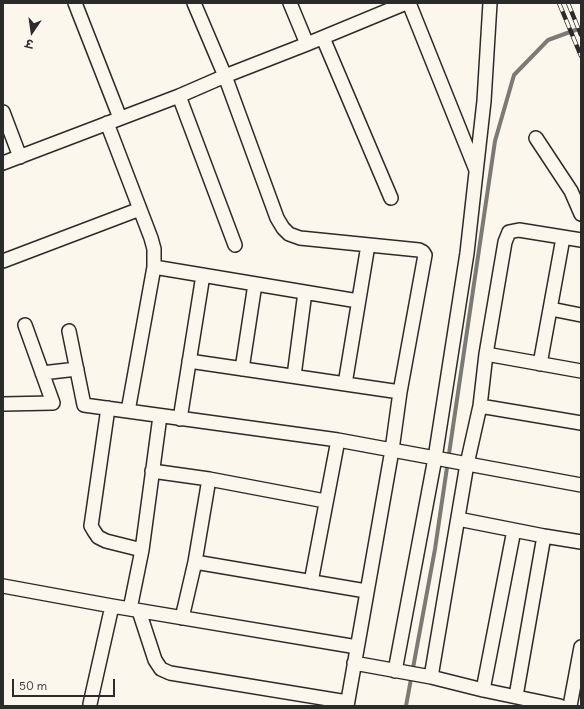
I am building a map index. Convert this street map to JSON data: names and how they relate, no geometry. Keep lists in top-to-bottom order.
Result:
{
  "scale_bar": "50 m",
  "north": "bottom"
}
